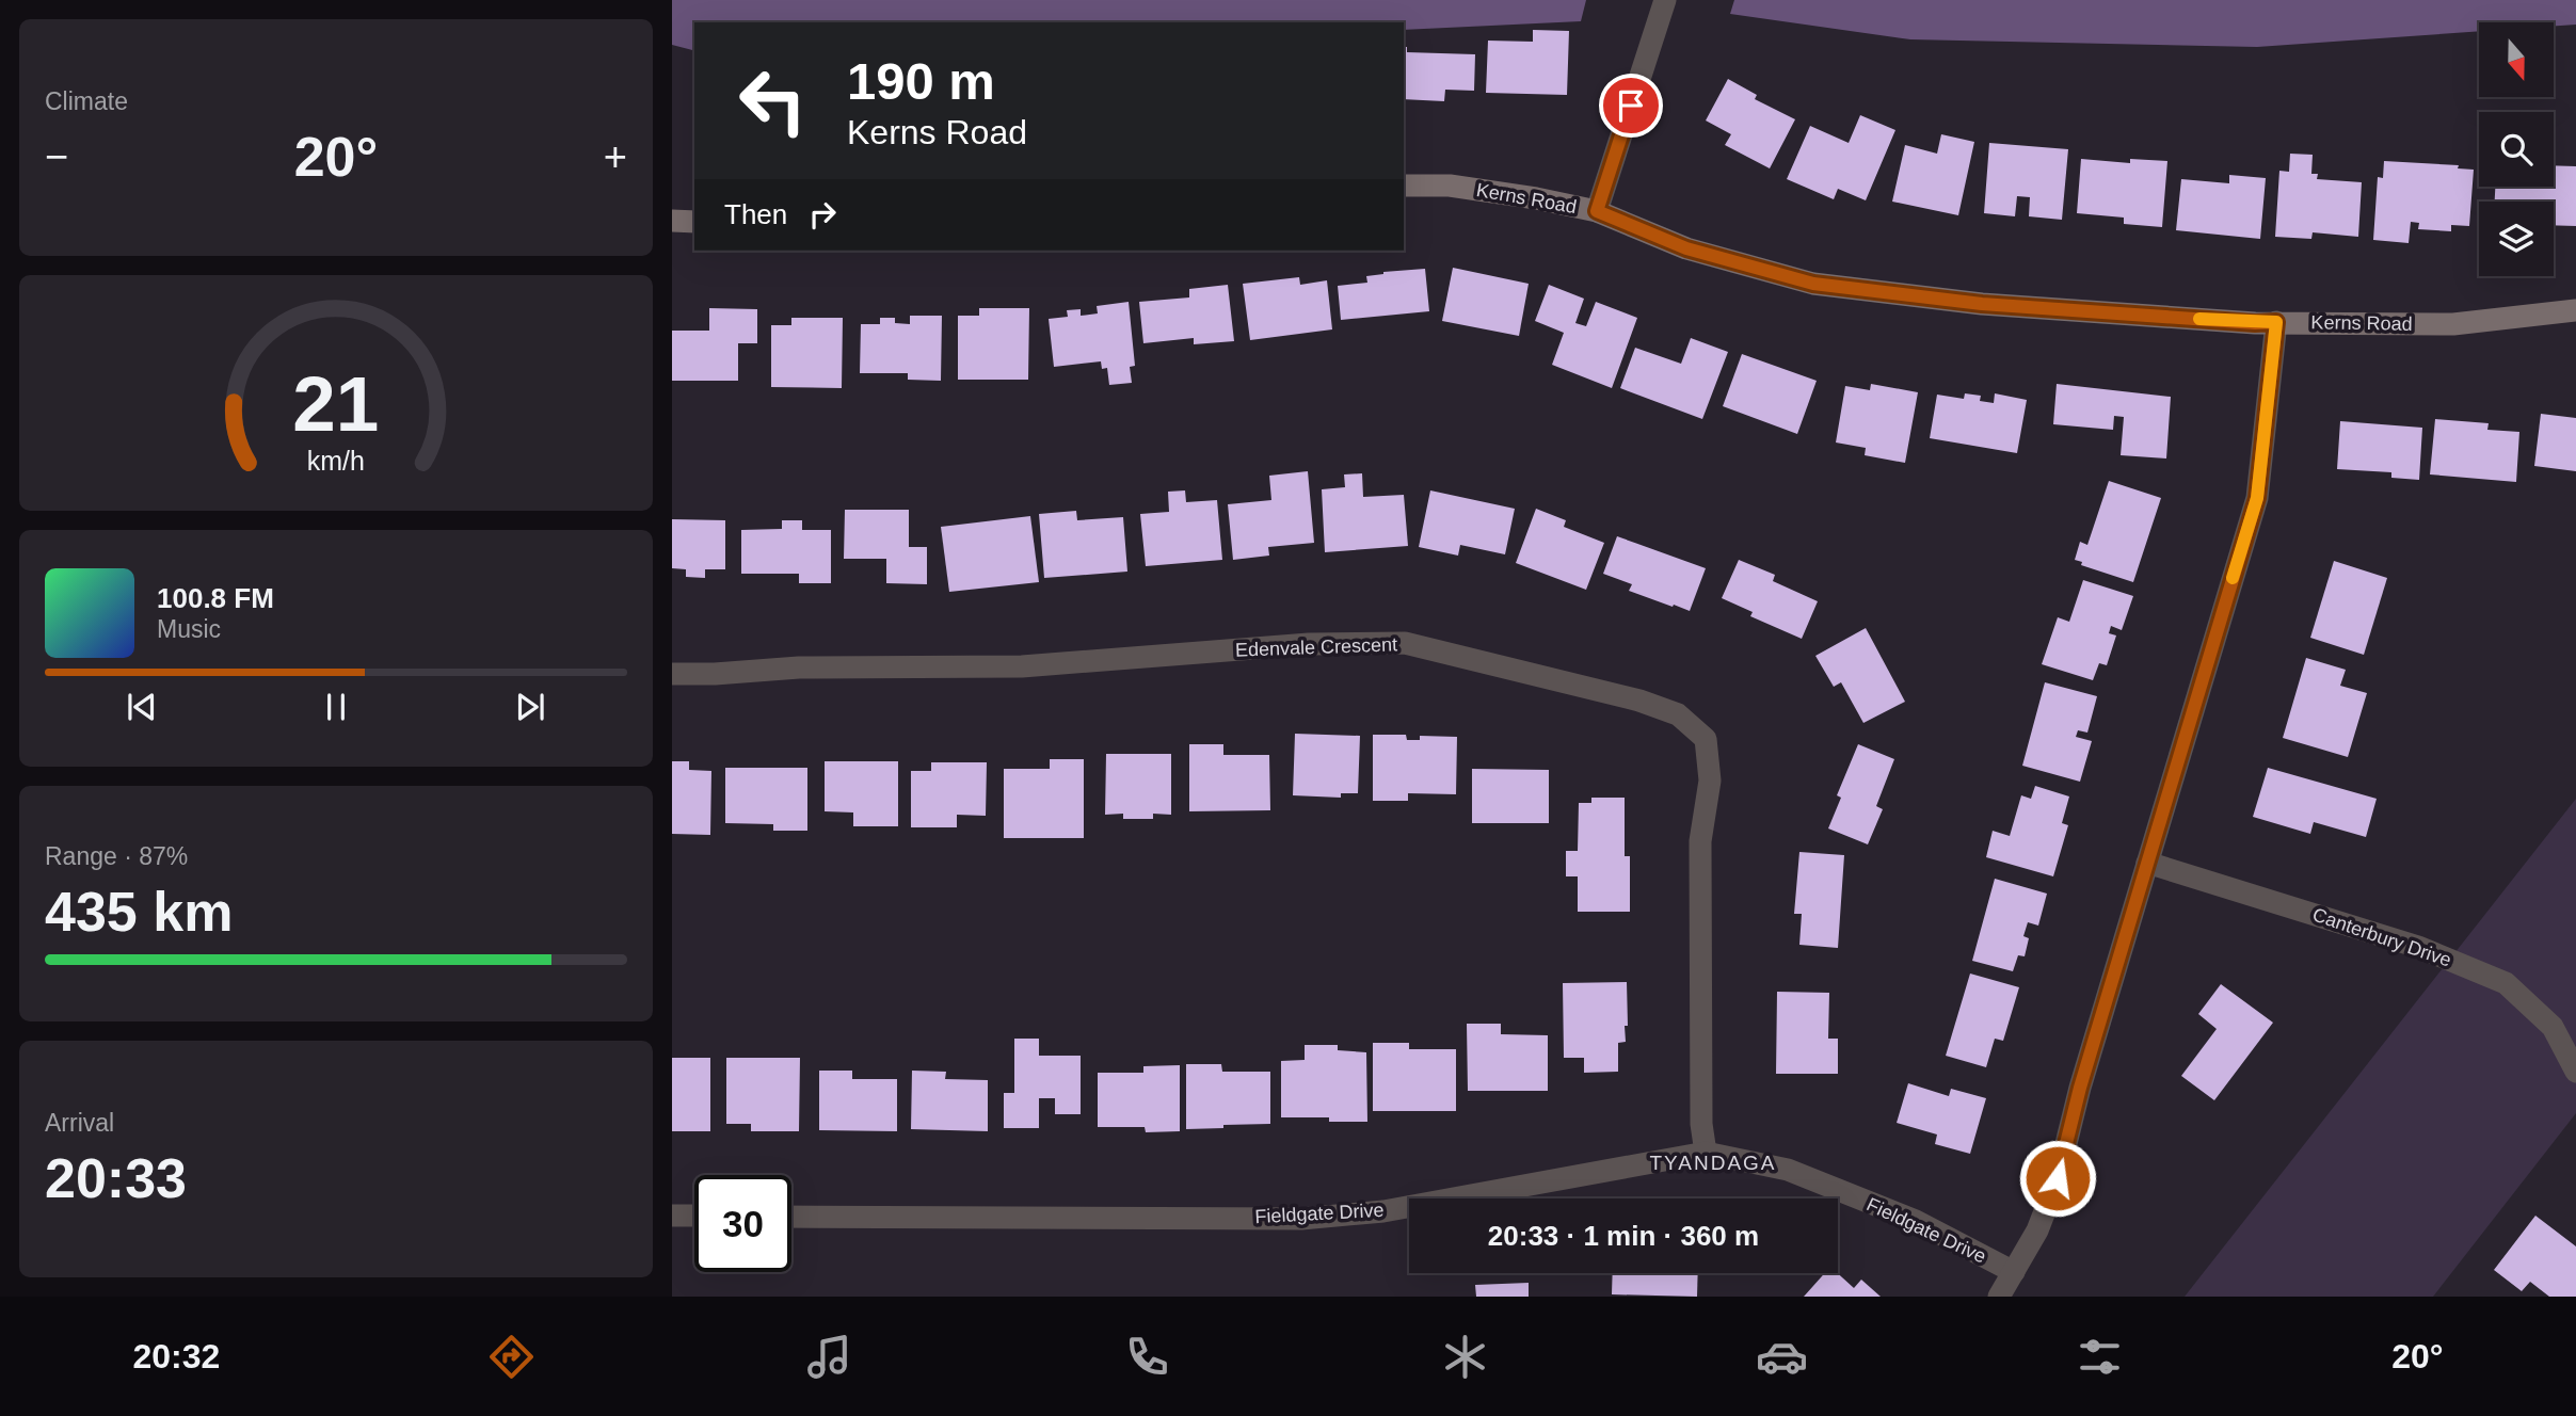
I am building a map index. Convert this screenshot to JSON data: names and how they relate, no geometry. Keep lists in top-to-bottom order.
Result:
{
  "streets": {
    "street": [
      "Kerns Road",
      "Edenvale Crescent",
      "Canterbury Drive",
      "Fieldgate Drive"
    ]
  },
  "crossings": [
    ["Edenvale Crescent", "Fieldgate Drive"]
  ],
  "districts": ["TYANDAGA"],
  "north": "bottom",
  "page": {
    "tile": [
      "Climate",
      ["Range · 87%", "435 km"],
      ["Arrival", "20:33"]
    ],
    "turn": ["190 m", "Kerns Road"],
    "heat": ["−", "20°", "+"],
    "then": "Then",
    "song": ["100.8 FM", "Music"],
    "limit": "30",
    "trip": "20:33 · 1 min · 360 m",
    "tabs": ["20:32", "20°"],
    "gauge": ["21", "km/h"]
  }
}
